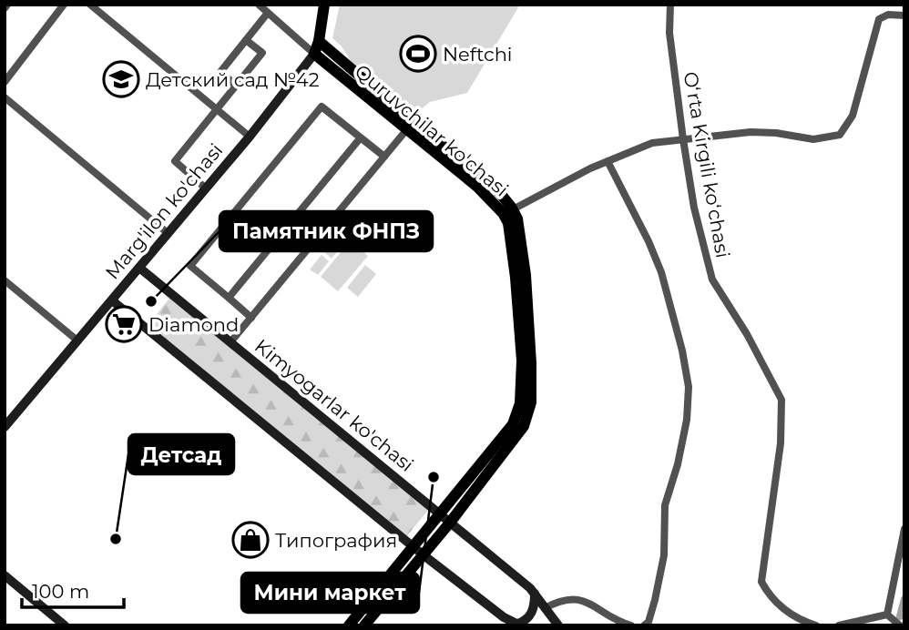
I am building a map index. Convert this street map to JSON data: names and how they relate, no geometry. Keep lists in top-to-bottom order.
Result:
{
  "streets": {
    "main road": ["Quruvchilar ko'chasi", "Marg'ilon ko'chasi"],
    "street": ["Oʻrta Kirgili koʻchasi", "Kimyogarlar ko'chasi"]
  },
  "crossings": [
    ["Quruvchilar ko'chasi", "Marg'ilon ko'chasi"],
    ["Quruvchilar ko'chasi", "Kimyogarlar ko'chasi"],
    ["Marg'ilon ko'chasi", "Kimyogarlar ko'chasi"]
  ],
  "places": {
    "sports": ["Neftchi"],
    "school or university": ["Детский сад №42"],
    "other": ["Памятник ФНПЗ", "Мини маркет", "Детсад"],
    "supermarket": ["Diamond"],
    "shop": ["Типография"]
  },
  "scale_bar": "100 m"
}
